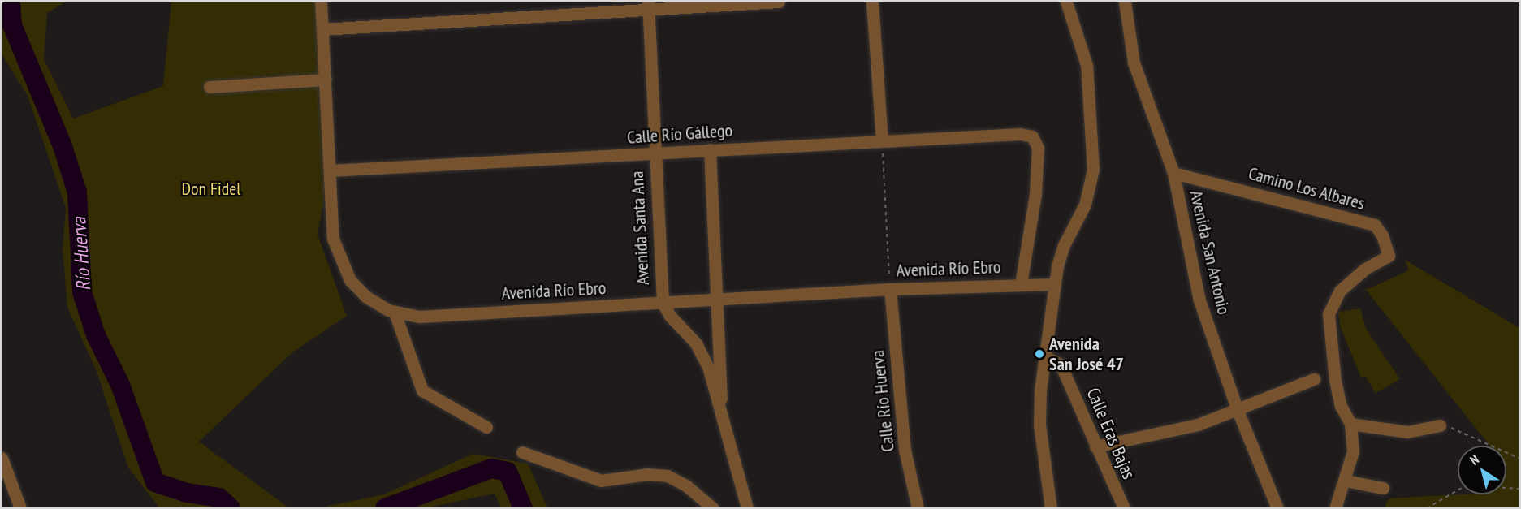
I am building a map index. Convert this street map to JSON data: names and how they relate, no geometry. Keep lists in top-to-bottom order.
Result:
{
  "streets": {
    "street": [
      "Calle Río Gállego",
      "Camino Los Albares",
      "Avenida Santa Ana",
      "Avenida San Antonio",
      "Avenida Río Ebro",
      "Calle Río Huerva",
      "Calle Eras Bajas"
    ]
  },
  "crossings": [
    ["Calle Río Gállego", "Avenida Santa Ana"],
    ["Calle Río Gállego", "Avenida Río Ebro"],
    ["Camino Los Albares", "Avenida San Antonio"],
    ["Avenida Santa Ana", "Avenida Río Ebro"],
    ["Avenida Río Ebro", "Calle Río Huerva"]
  ],
  "water": ["Río Huerva"],
  "parks": ["Don Fidel"],
  "places": ["Avenida San José 47"],
  "north": "top left"
}
